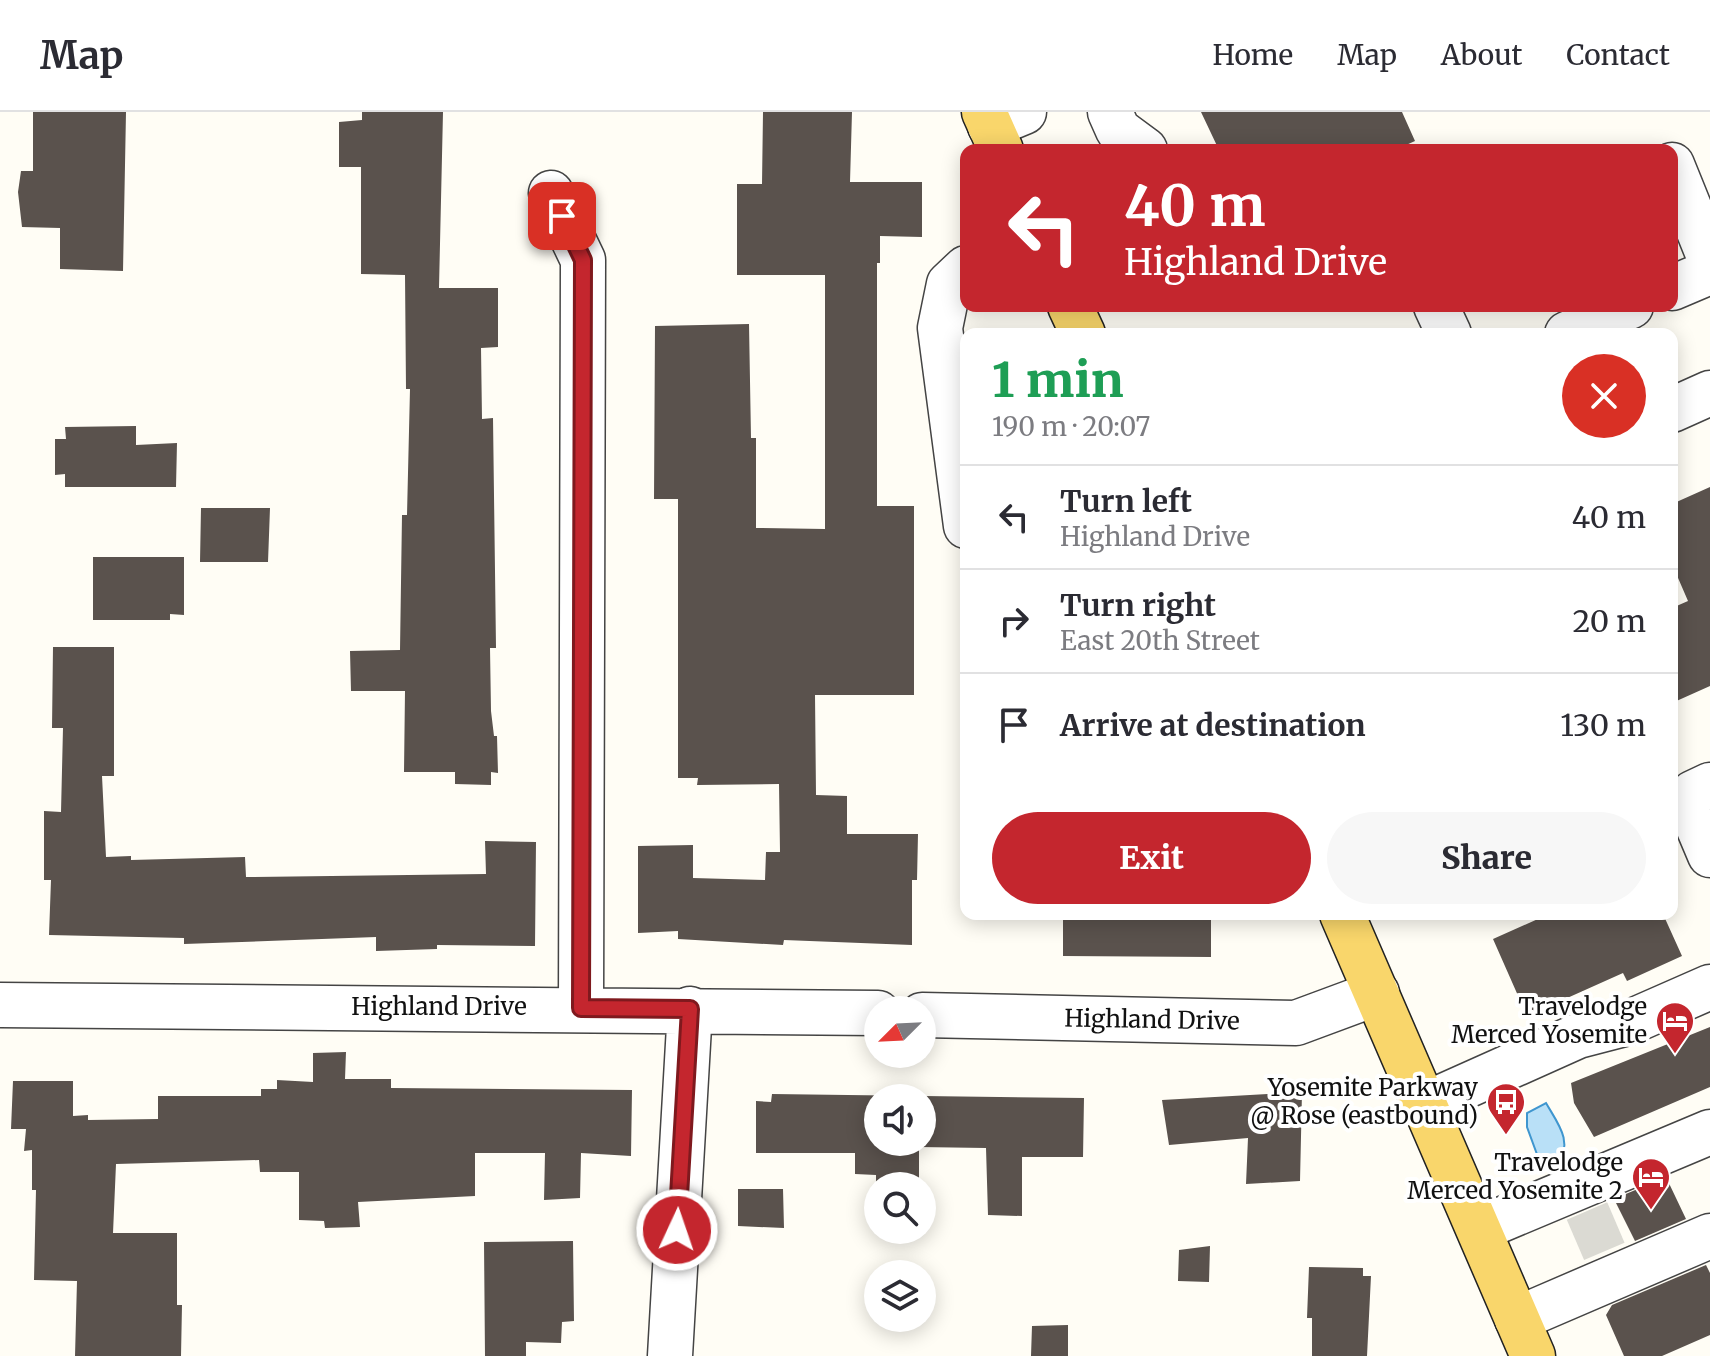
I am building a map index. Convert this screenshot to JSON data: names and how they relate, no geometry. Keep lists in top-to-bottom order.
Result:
{
  "streets": {
    "street": ["Highland Drive"]
  },
  "places": {
    "hotel": ["Travelodge Merced Yosemite", "Travelodge Merced Yosemite 2"],
    "bus stop": ["Yosemite Parkway @ Rose (eastbound)"]
  },
  "north": "bottom left",
  "page": {
    "header": "Map",
    "nav": [
      "Home",
      "Map",
      "About",
      "Contact"
    ],
    "turn": ["40 m", "Highland Drive"],
    "heading": ["1 min", "190 m · 20:07"],
    "list": [
      {
        "name": "Turn left",
        "note": "Highland Drive",
        "value": "40 m"
      },
      {
        "name": "Turn right",
        "note": "East 20th Street",
        "value": "20 m"
      },
      {
        "name": "Arrive at destination",
        "value": "130 m"
      }
    ],
    "buttons": ["Exit", "Share"]
  }
}
